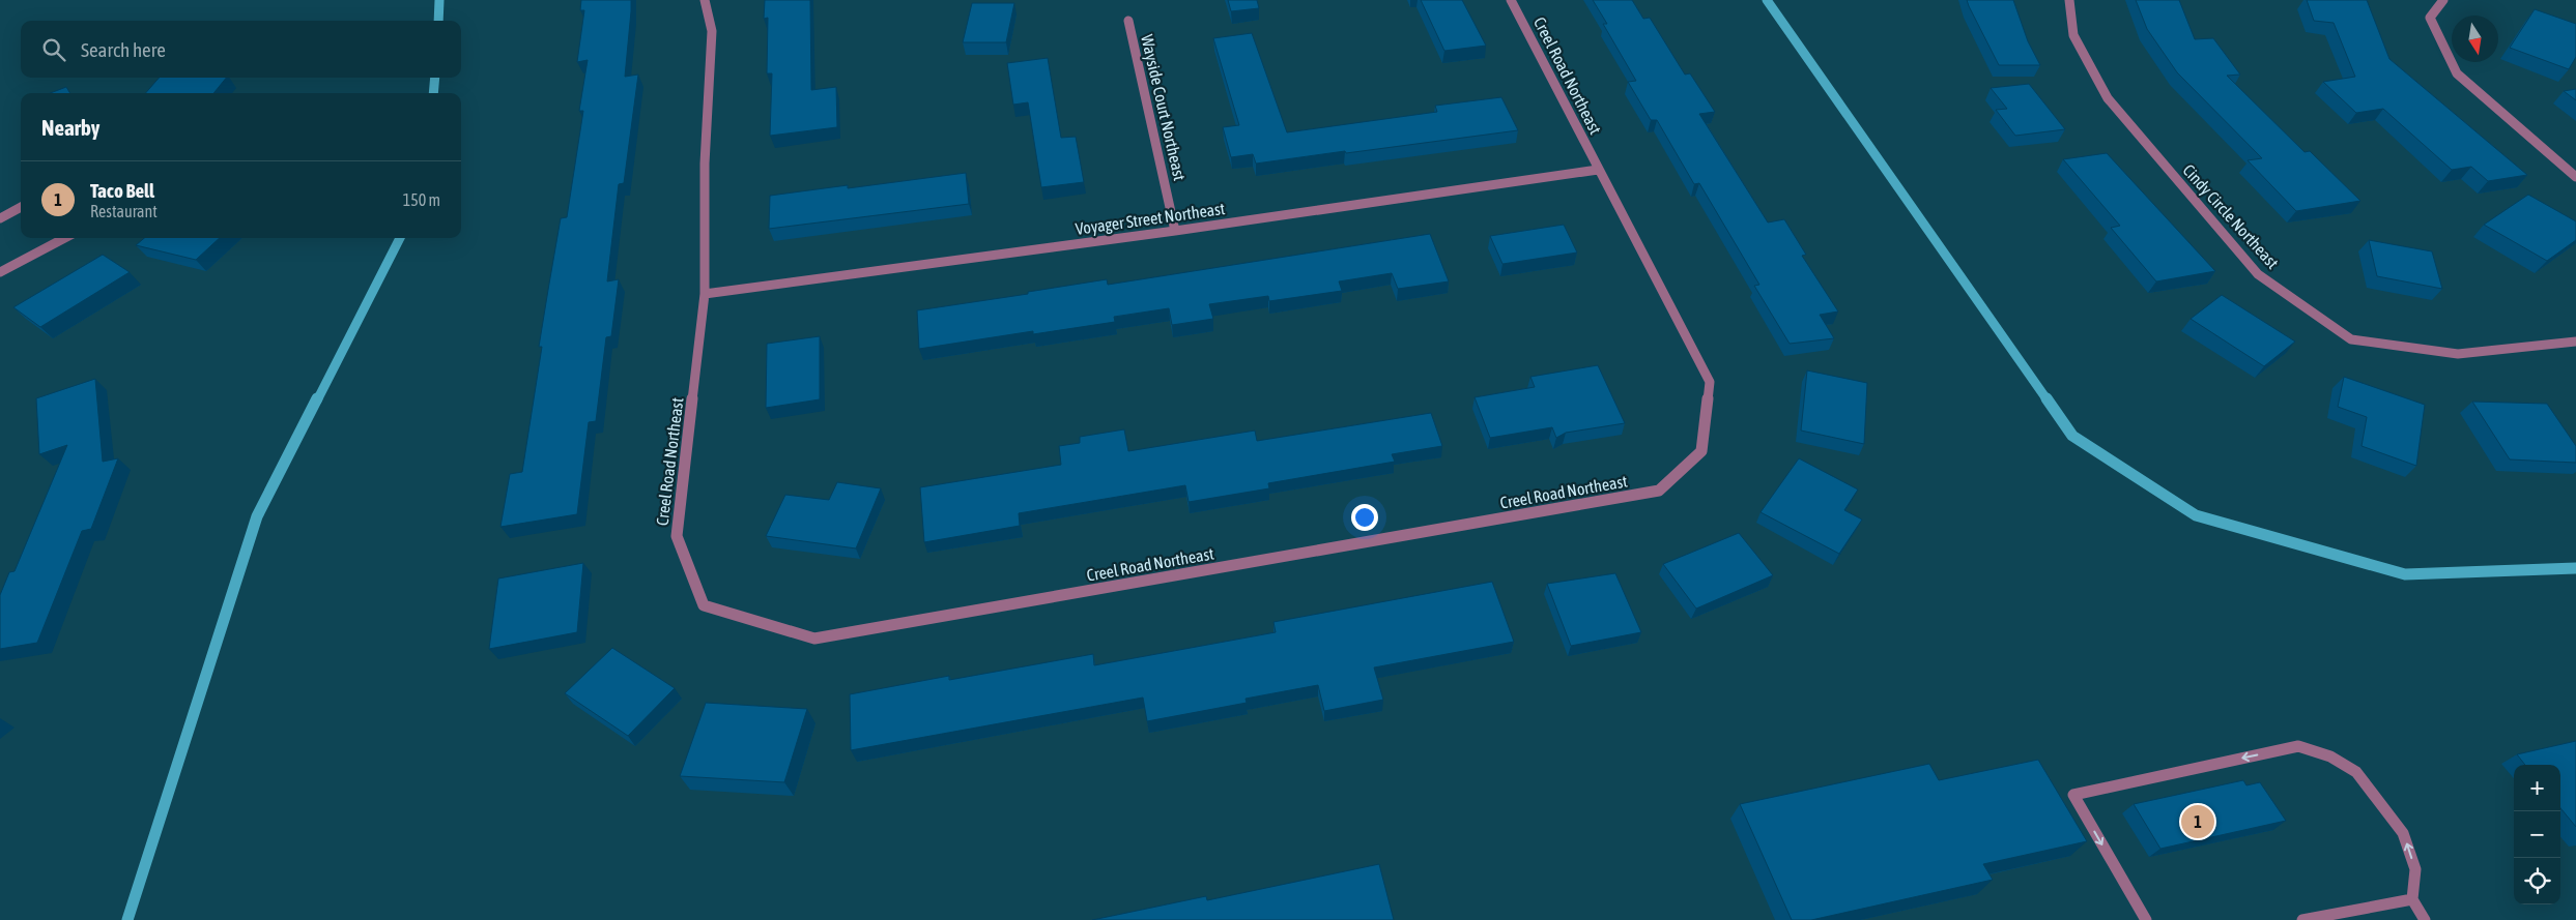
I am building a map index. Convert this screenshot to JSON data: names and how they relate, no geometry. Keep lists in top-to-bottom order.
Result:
{
  "streets": {
    "street": [
      "Creel Road Northeast",
      "Wayside Court Northeast",
      "Cindy Circle Northeast",
      "Voyager Street Northeast"
    ]
  },
  "crossings": [
    ["Creel Road Northeast", "Voyager Street Northeast"],
    ["Wayside Court Northeast", "Voyager Street Northeast"]
  ],
  "north": "bottom",
  "page": {
    "search": "Search here",
    "heading": "Nearby",
    "list": [
      {
        "mark": "1",
        "name": "Taco Bell",
        "note": "Restaurant",
        "value": "150 m"
      }
    ],
    "map_buttons": ["+", "−"],
    "pins": "1"
  }
}
